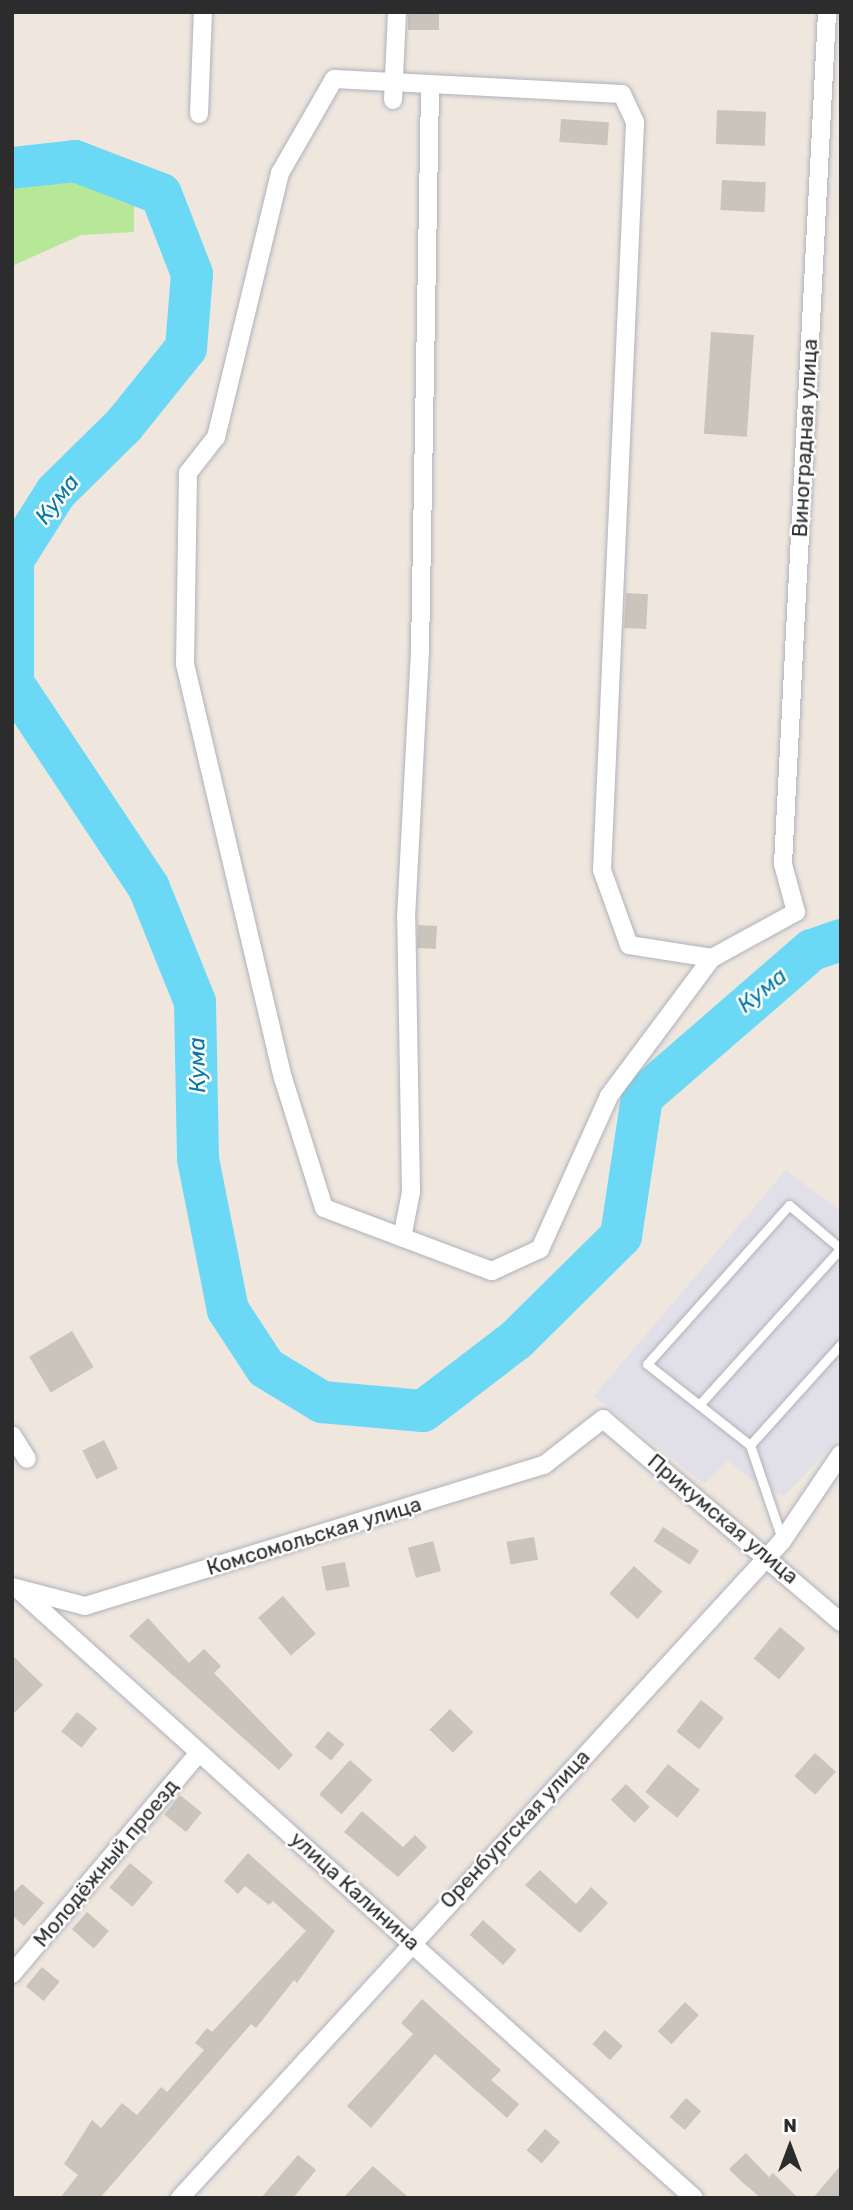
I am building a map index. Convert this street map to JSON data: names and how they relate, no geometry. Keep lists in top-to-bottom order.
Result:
{
  "streets": {
    "street": [
      "Виноградная улица",
      "Прикумская улица",
      "Комсомольская улица",
      "Оренбургская улица",
      "Молодёжный проезд",
      "улица Калинина"
    ]
  },
  "crossings": [
    ["Прикумская улица", "Комсомольская улица"],
    ["Прикумская улица", "Оренбургская улица"],
    ["Комсомольская улица", "улица Калинина"],
    ["Оренбургская улица", "улица Калинина"],
    ["Молодёжный проезд", "улица Калинина"]
  ],
  "water": ["Кума"],
  "north": "top"
}
